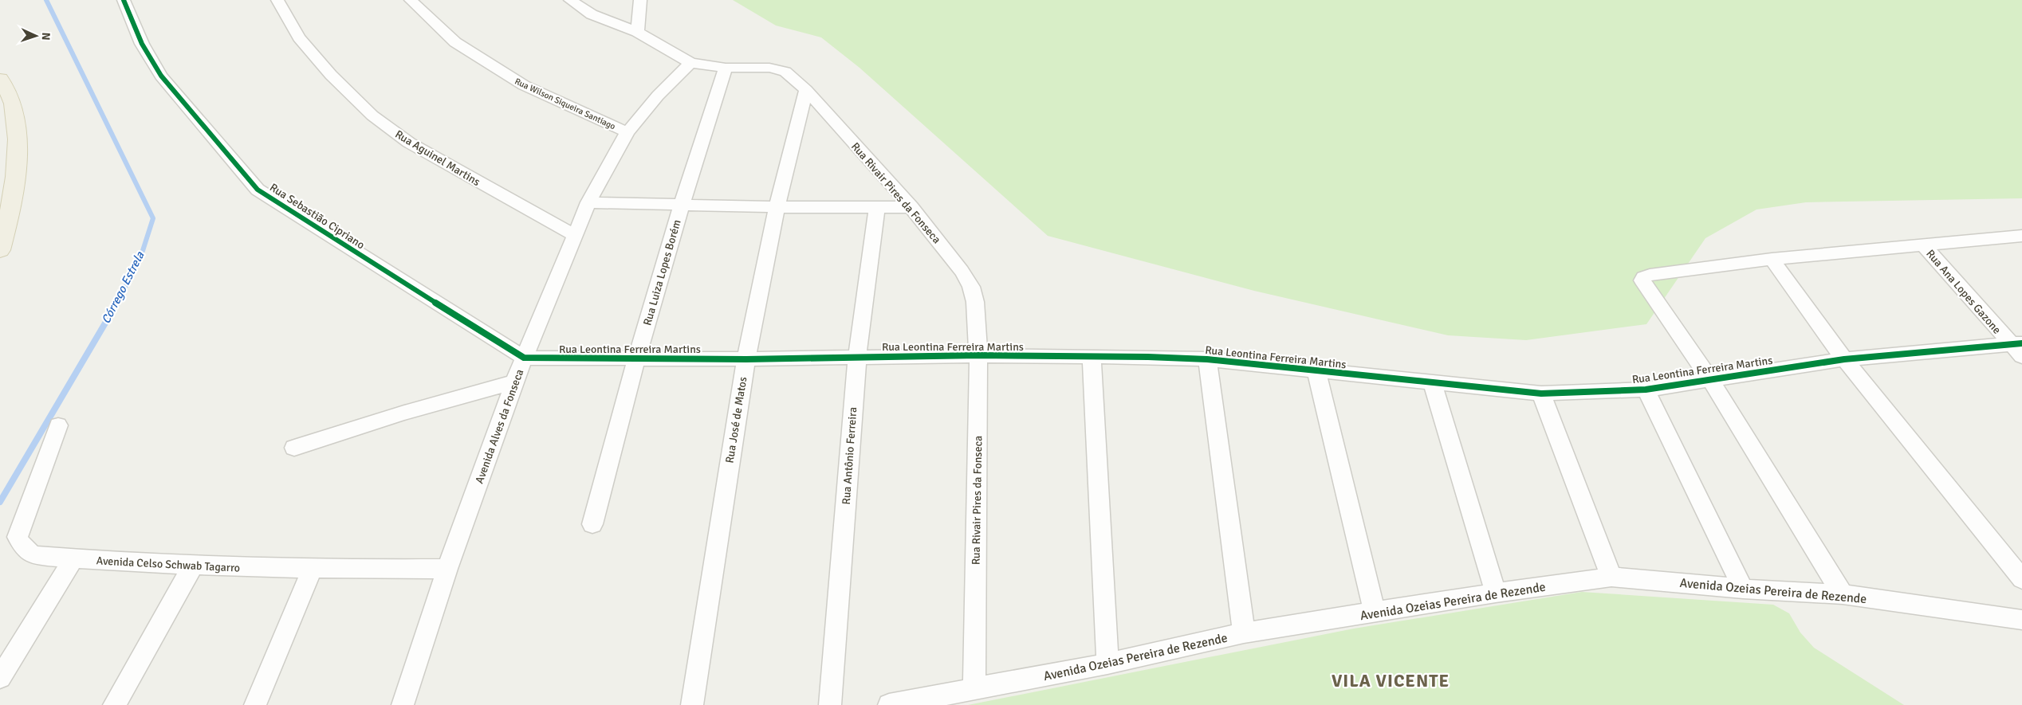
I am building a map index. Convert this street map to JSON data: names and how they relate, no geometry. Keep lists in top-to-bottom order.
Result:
{
  "streets": {
    "street": [
      "Rua Wilson Siqueira Santiago",
      "Rua Aguinel Martins",
      "Rua Rivair Pires da Fonseca",
      "Rua Sebastião Cipriano",
      "Rua Luiza Lopes Borém",
      "Rua Ana Lopes Gazone",
      "Rua Leontina Ferreira Martins",
      "Rua José de Matos",
      "Avenida Alves da Fonseca",
      "Rua Antônio Ferreira",
      "Avenida Celso Schwab Tagarro",
      "Avenida Ozeias Pereira de Rezende"
    ]
  },
  "crossings": [
    ["Rua Wilson Siqueira Santiago", "Avenida Alves da Fonseca"],
    ["Rua Aguinel Martins", "Avenida Alves da Fonseca"],
    ["Rua Rivair Pires da Fonseca", "Rua Luiza Lopes Borém"],
    ["Rua Rivair Pires da Fonseca", "Rua Leontina Ferreira Martins"],
    ["Rua Rivair Pires da Fonseca", "Rua José de Matos"],
    ["Rua Rivair Pires da Fonseca", "Avenida Alves da Fonseca"],
    ["Rua Rivair Pires da Fonseca", "Avenida Ozeias Pereira de Rezende"],
    ["Rua Sebastião Cipriano", "Rua Leontina Ferreira Martins"],
    ["Rua Sebastião Cipriano", "Avenida Alves da Fonseca"],
    ["Rua Luiza Lopes Borém", "Rua Leontina Ferreira Martins"],
    ["Rua Ana Lopes Gazone", "Rua Leontina Ferreira Martins"],
    ["Rua Leontina Ferreira Martins", "Rua José de Matos"],
    ["Rua Leontina Ferreira Martins", "Avenida Alves da Fonseca"],
    ["Rua Leontina Ferreira Martins", "Rua Antônio Ferreira"],
    ["Avenida Alves da Fonseca", "Avenida Celso Schwab Tagarro"]
  ],
  "districts": ["VILA VICENTE"],
  "water": ["Córrego Estrela"],
  "north": "right"
}
